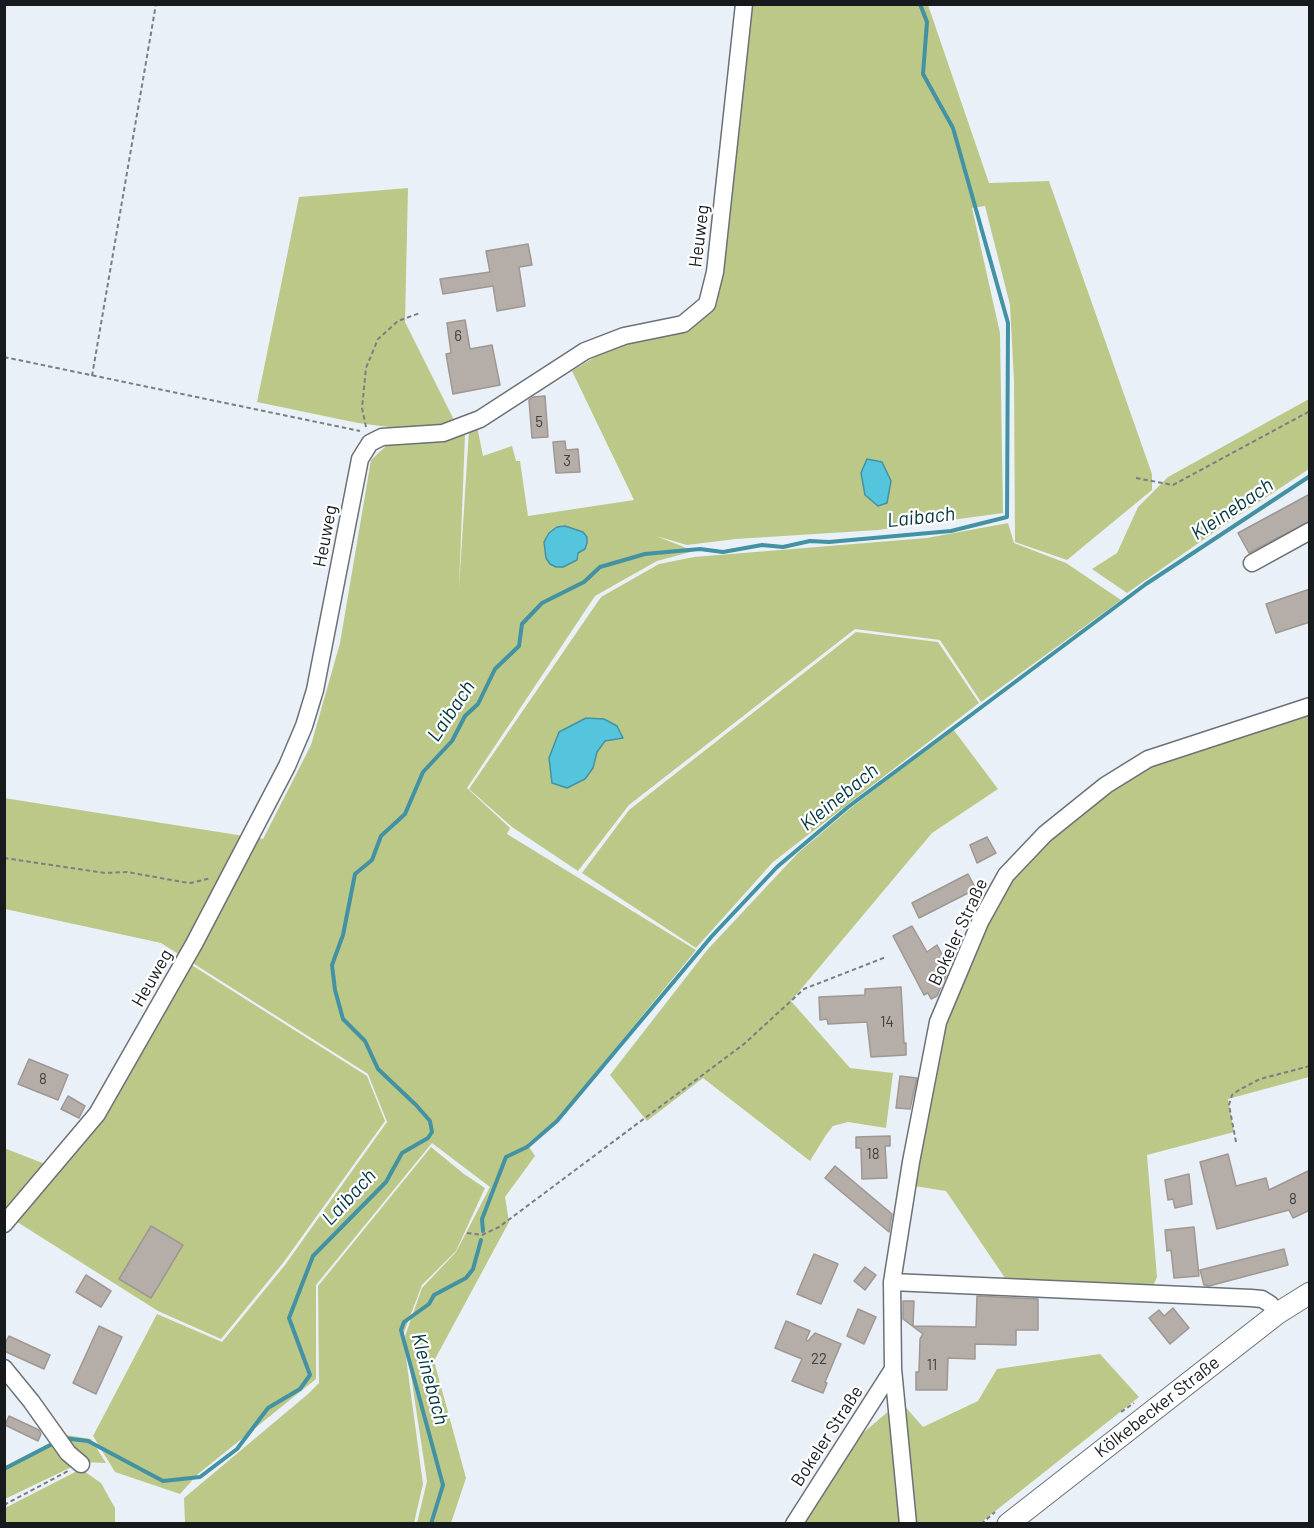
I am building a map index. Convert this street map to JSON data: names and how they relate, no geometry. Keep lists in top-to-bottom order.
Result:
{
  "streets": {
    "main road": ["Kölkebecker Straße"],
    "street": ["Heuweg", "Bokeler Straße"]
  },
  "water": ["Kleinebach", "Laibach"],
  "house_numbers": [
    "6",
    "5",
    "3",
    "14",
    "8",
    "18",
    "8",
    "22",
    "11"
  ]
}
